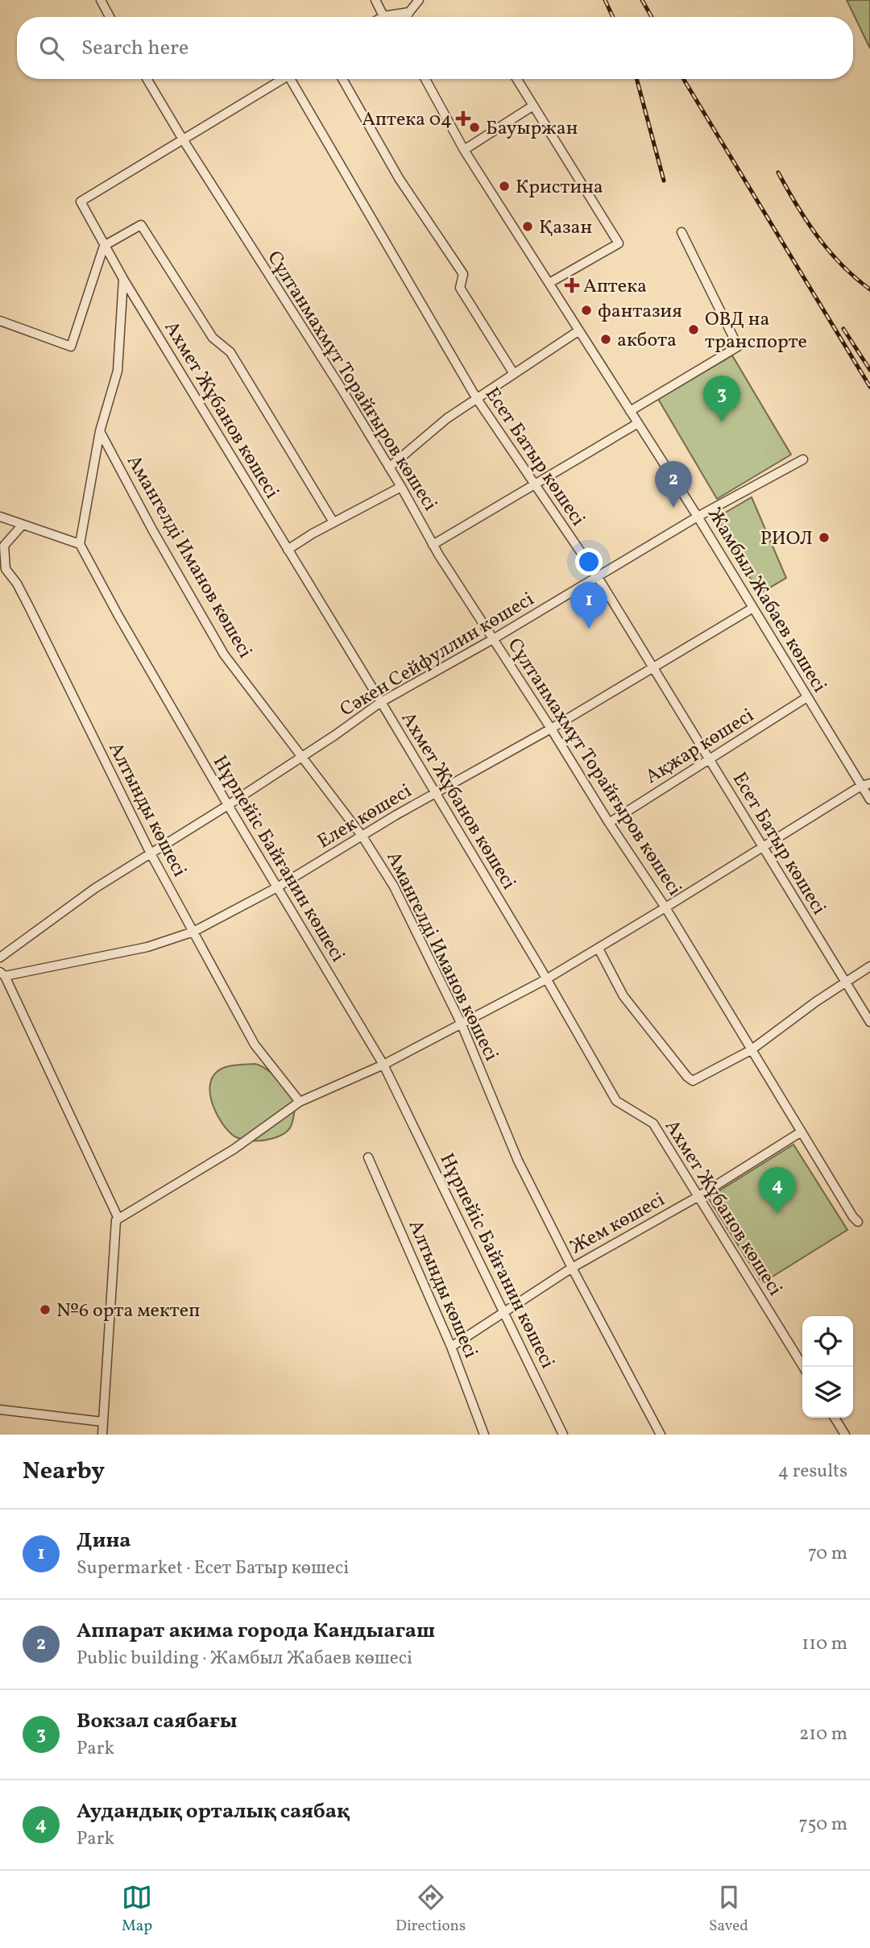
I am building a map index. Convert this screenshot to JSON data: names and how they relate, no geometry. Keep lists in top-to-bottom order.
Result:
{
  "streets": {
    "street": [
      "Сұлтанмахмұт Торайғыров көшесі",
      "Ахмет Жұбанов көшесі",
      "Есет Батыр көшесі",
      "Амангелді Иманов көшесі",
      "Жамбыл Жабаев көшесі",
      "Сәкен Сейфуллин көшесі",
      "Ақжар көшесі",
      "Алтынды көшесі",
      "Елек көшесі",
      "Нұрпейіс Байғанин көшесі",
      "Жем көшесі"
    ]
  },
  "crossings": [
    ["Сұлтанмахмұт Торайғыров көшесі", "Ахмет Жұбанов көшесі"],
    ["Сұлтанмахмұт Торайғыров көшесі", "Сәкен Сейфуллин көшесі"],
    ["Сұлтанмахмұт Торайғыров көшесі", "Ақжар көшесі"],
    ["Сұлтанмахмұт Торайғыров көшесі", "Елек көшесі"],
    ["Сұлтанмахмұт Торайғыров көшесі", "Жем көшесі"],
    ["Ахмет Жұбанов көшесі", "Сәкен Сейфуллин көшесі"],
    ["Ахмет Жұбанов көшесі", "Елек көшесі"],
    ["Ахмет Жұбанов көшесі", "Жем көшесі"],
    ["Есет Батыр көшесі", "Сәкен Сейфуллин көшесі"],
    ["Есет Батыр көшесі", "Ақжар көшесі"],
    ["Есет Батыр көшесі", "Елек көшесі"],
    ["Амангелді Иманов көшесі", "Сәкен Сейфуллин көшесі"],
    ["Амангелді Иманов көшесі", "Елек көшесі"],
    ["Амангелді Иманов көшесі", "Жем көшесі"],
    ["Жамбыл Жабаев көшесі", "Сәкен Сейфуллин көшесі"],
    ["Жамбыл Жабаев көшесі", "Ақжар көшесі"],
    ["Жамбыл Жабаев көшесі", "Елек көшесі"],
    ["Сәкен Сейфуллин көшесі", "Алтынды көшесі"],
    ["Сәкен Сейфуллин көшесі", "Нұрпейіс Байғанин көшесі"],
    ["Алтынды көшесі", "Елек көшесі"],
    ["Алтынды көшесі", "Жем көшесі"],
    ["Елек көшесі", "Нұрпейіс Байғанин көшесі"],
    ["Нұрпейіс Байғанин көшесі", "Жем көшесі"]
  ],
  "places": {
    "health": ["Аптека 04", "Аптека"],
    "other": [
      "Бауыржан",
      "Кристина",
      "Қазан",
      "фантазия",
      "ОВД на транспорте",
      "акбота",
      "РИОЛ",
      "№6 орта мектеп"
    ]
  },
  "page": {
    "search": "Search here",
    "pins": [
      "3",
      "2",
      "1",
      "4"
    ],
    "heading": ["Nearby", "4 results"],
    "list": [
      {
        "mark": "1",
        "name": "Дина",
        "note": "Supermarket · Есет Батыр көшесі",
        "value": "70 m"
      },
      {
        "mark": "2",
        "name": "Аппарат акима города Кандыагаш",
        "note": "Public building · Жамбыл Жабаев көшесі",
        "value": "110 m"
      },
      {
        "mark": "3",
        "name": "Вокзал саябағы",
        "note": "Park",
        "value": "210 m"
      },
      {
        "mark": "4",
        "name": "Аудандық орталық саябақ",
        "note": "Park",
        "value": "750 m"
      }
    ],
    "nav": ["Map", "Directions", "Saved"]
  }
}
